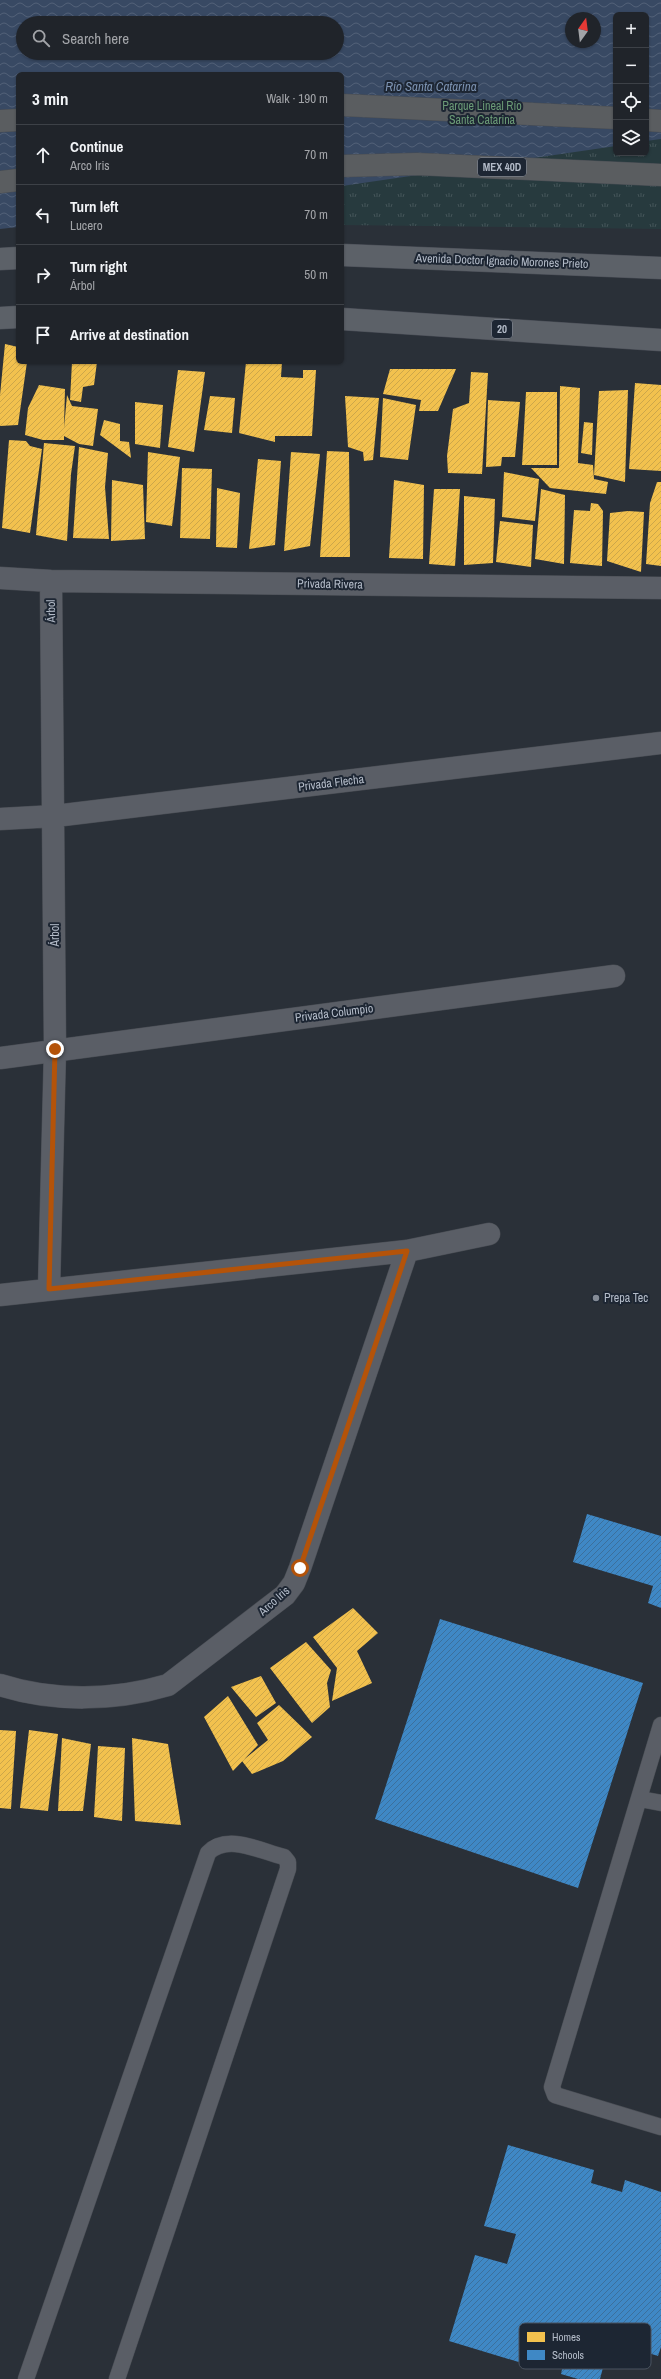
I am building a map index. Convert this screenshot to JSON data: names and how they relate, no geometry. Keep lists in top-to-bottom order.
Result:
{
  "streets": {
    "highway": ["MEX 40D"],
    "main road": ["Avenida Doctor Ignacio Morones Prieto", "20"],
    "street": [
      "Privada Rivera",
      "Árbol",
      "Privada Flecha",
      "Privada Columpio",
      "Arco Iris"
    ]
  },
  "crossings": [
    ["Privada Rivera", "Árbol"],
    ["Árbol", "Privada Flecha"],
    ["Árbol", "Privada Columpio"]
  ],
  "water": ["Río Santa Catarina"],
  "parks": ["Parque Lineal Río Santa Catarina"],
  "places": ["Prepa Tec"],
  "legend": ["Homes", "Schools"],
  "north": "top",
  "page": {
    "map_buttons": ["+", "−"],
    "search": "Search here",
    "heading": ["3 min", "Walk · 190 m"],
    "list": [
      ["Continue", "Arco Iris", "70 m"],
      ["Turn left", "Lucero", "70 m"],
      ["Turn right", "Árbol", "50 m"],
      "Arrive at destination"
    ]
  }
}
